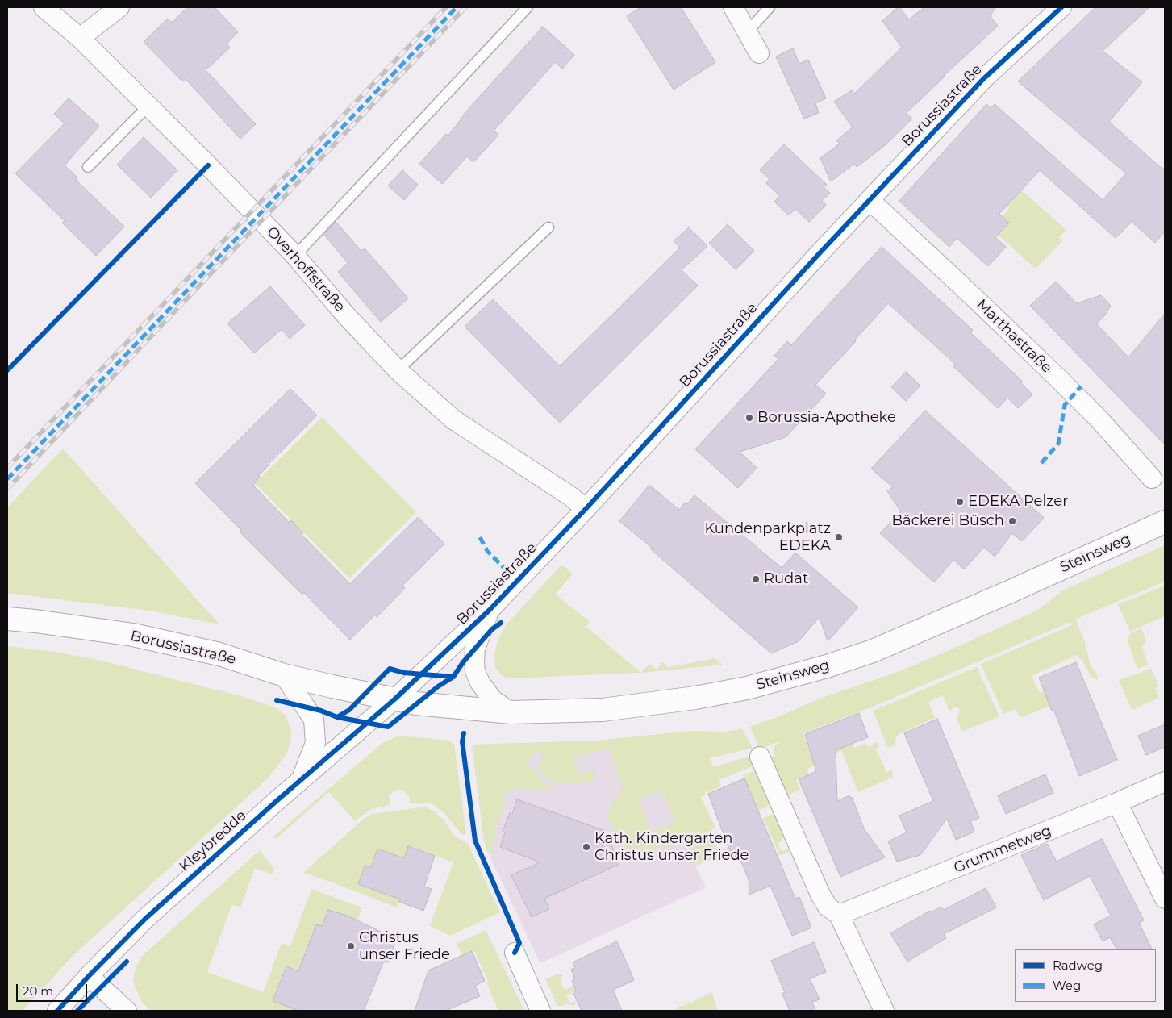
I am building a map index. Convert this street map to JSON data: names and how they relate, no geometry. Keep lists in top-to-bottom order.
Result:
{
  "streets": {
    "main road": ["Borussiastraße", "Steinsweg"],
    "street": [
      "Overhoffstraße",
      "Marthastraße",
      "Kleybredde",
      "Grummetweg"
    ]
  },
  "crossings": [
    ["Borussiastraße", "Overhoffstraße"],
    ["Borussiastraße", "Marthastraße"],
    ["Borussiastraße", "Steinsweg"],
    ["Borussiastraße", "Kleybredde"],
    ["Steinsweg", "Kleybredde"]
  ],
  "places": [
    "Borussia-Apotheke",
    "EDEKA Pelzer",
    "Bäckerei Büsch",
    "Kundenparkplatz EDEKA",
    "Rudat",
    "Kath. Kindergarten Christus unser Friede",
    "Christus unser Friede"
  ],
  "legend": ["Radweg", "Weg"],
  "scale_bar": "20 m"
}
